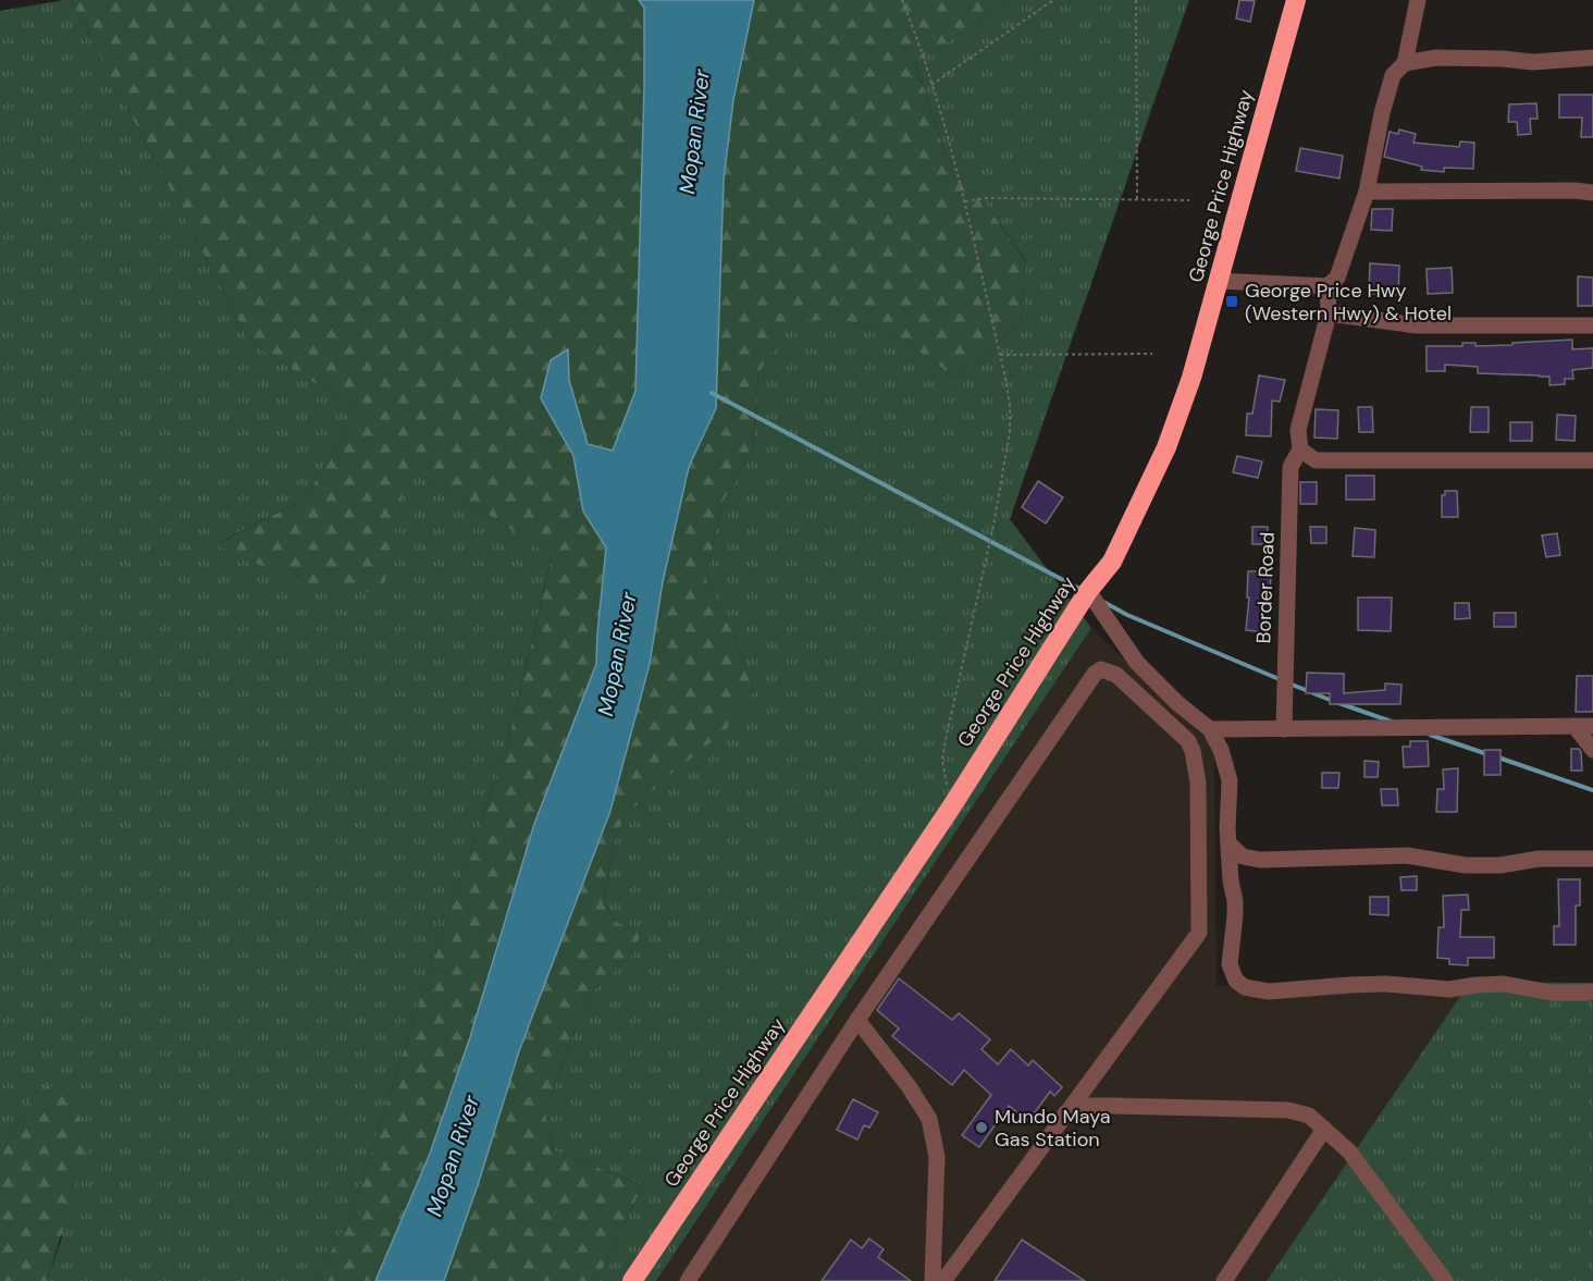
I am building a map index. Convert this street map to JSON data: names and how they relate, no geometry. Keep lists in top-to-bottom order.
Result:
{
  "streets": {
    "highway": ["George Price Highway"],
    "street": ["Border Road"]
  },
  "water": ["Mopan River"],
  "places": {
    "transit": ["George Price Hwy (Western Hwy) & Hotel"],
    "other": ["Mundo Maya Gas Station"]
  }
}
